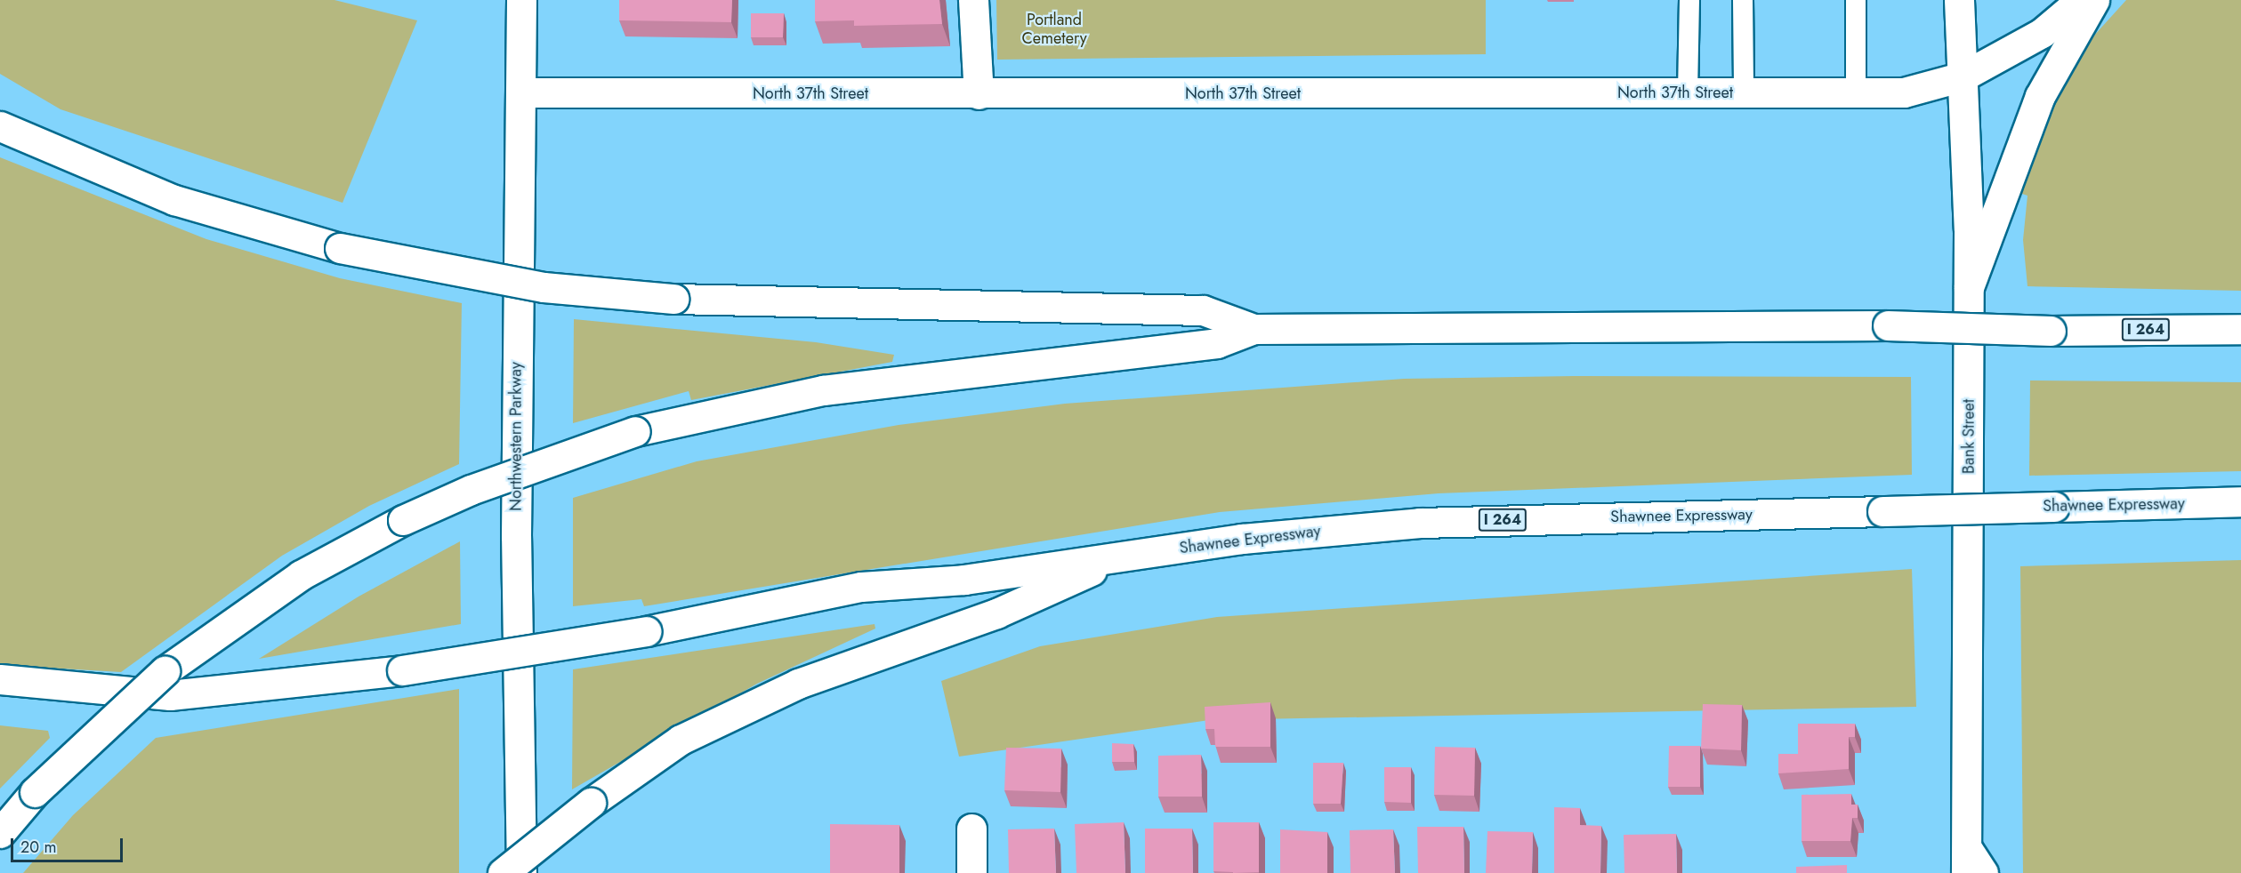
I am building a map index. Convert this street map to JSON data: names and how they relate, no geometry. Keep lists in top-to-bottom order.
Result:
{
  "streets": {
    "main road": [
      "North 37th Street",
      "I 264",
      "Northwestern Parkway",
      "Bank Street",
      "Shawnee Expressway"
    ]
  },
  "crossings": [
    ["North 37th Street", "Northwestern Parkway"],
    ["North 37th Street", "Bank Street"]
  ],
  "parks": ["Portland Cemetery"],
  "scale_bar": "20 m"
}
